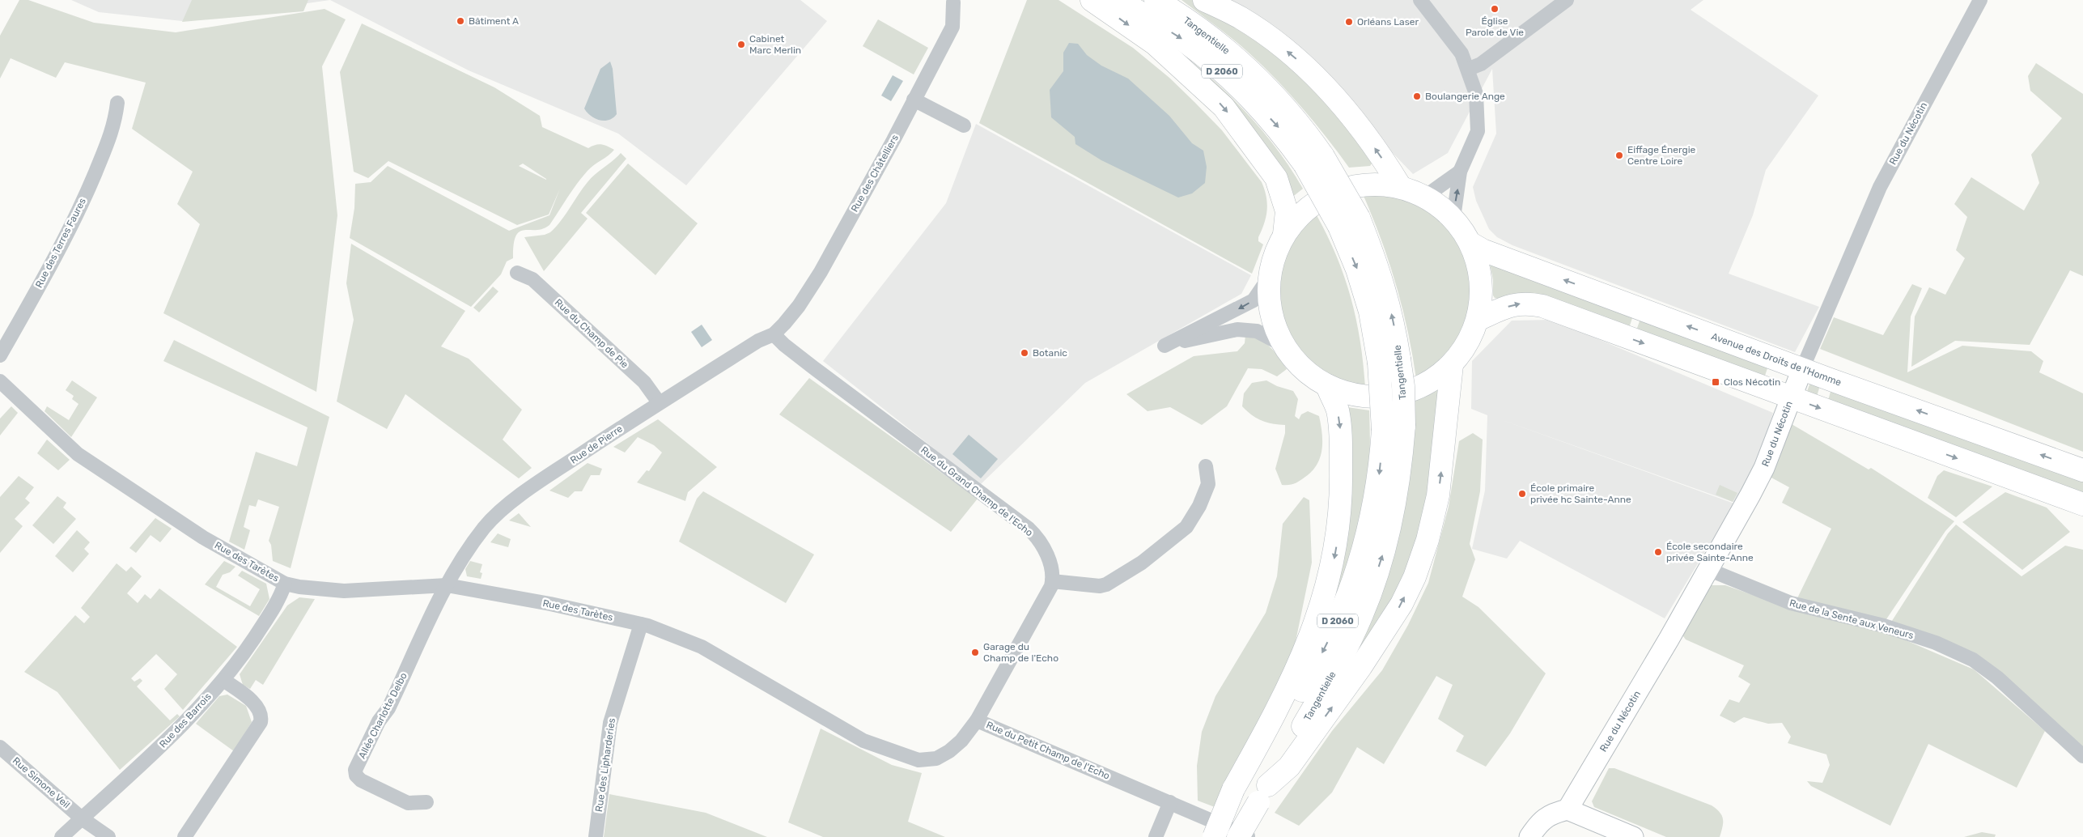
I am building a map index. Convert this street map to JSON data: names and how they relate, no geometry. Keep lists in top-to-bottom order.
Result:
{
  "streets": {
    "main road": ["Tangentielle", "D 2060", "Avenue des Droits de l'Homme"],
    "street": [
      "Rue du Nécotin",
      "Rue des Châtelliers",
      "Rue des Terres Faures",
      "Rue du Champ de Pie",
      "Rue de Pierre",
      "Rue du Grand Champ de l'Echo",
      "Rue des Tarètes",
      "Rue de la Sente aux Veneurs",
      "Allée Charlotte Delbo",
      "Rue des Barrois",
      "Rue du Petit Champ de l'Echo",
      "Rue des Lipharderies",
      "Rue Simone Veil"
    ]
  },
  "crossings": [
    ["Tangentielle", "D 2060"],
    ["Rue du Nécotin", "Avenue des Droits de l'Homme"],
    ["Rue du Nécotin", "Rue de la Sente aux Veneurs"],
    ["Rue des Châtelliers", "Rue de Pierre"],
    ["Rue des Châtelliers", "Rue du Grand Champ de l'Echo"],
    ["Rue du Champ de Pie", "Rue de Pierre"],
    ["Rue de Pierre", "Rue du Grand Champ de l'Echo"],
    ["Rue de Pierre", "Rue des Tarètes"],
    ["Rue de Pierre", "Allée Charlotte Delbo"],
    ["Rue du Grand Champ de l'Echo", "Rue du Petit Champ de l'Echo"],
    ["Rue des Tarètes", "Allée Charlotte Delbo"],
    ["Rue des Tarètes", "Rue des Barrois"],
    ["Rue des Tarètes", "Rue du Petit Champ de l'Echo"],
    ["Rue des Tarètes", "Rue des Lipharderies"],
    ["Rue des Barrois", "Rue Simone Veil"],
    ["Rue du Petit Champ de l'Echo", "Rue des Lipharderies"]
  ],
  "places": {
    "other": [
      "Église Parole de Vie",
      "Bâtiment A",
      "Orléans Laser",
      "Cabinet Marc Merlin",
      "Boulangerie Ange",
      "Eiffage Énergie Centre Loire",
      "Botanic",
      "École primaire privée hc Sainte-Anne",
      "École secondaire privée Sainte-Anne",
      "Garage du Champ de l'Echo"
    ],
    "transit": ["Clos Nécotin"]
  }
}
